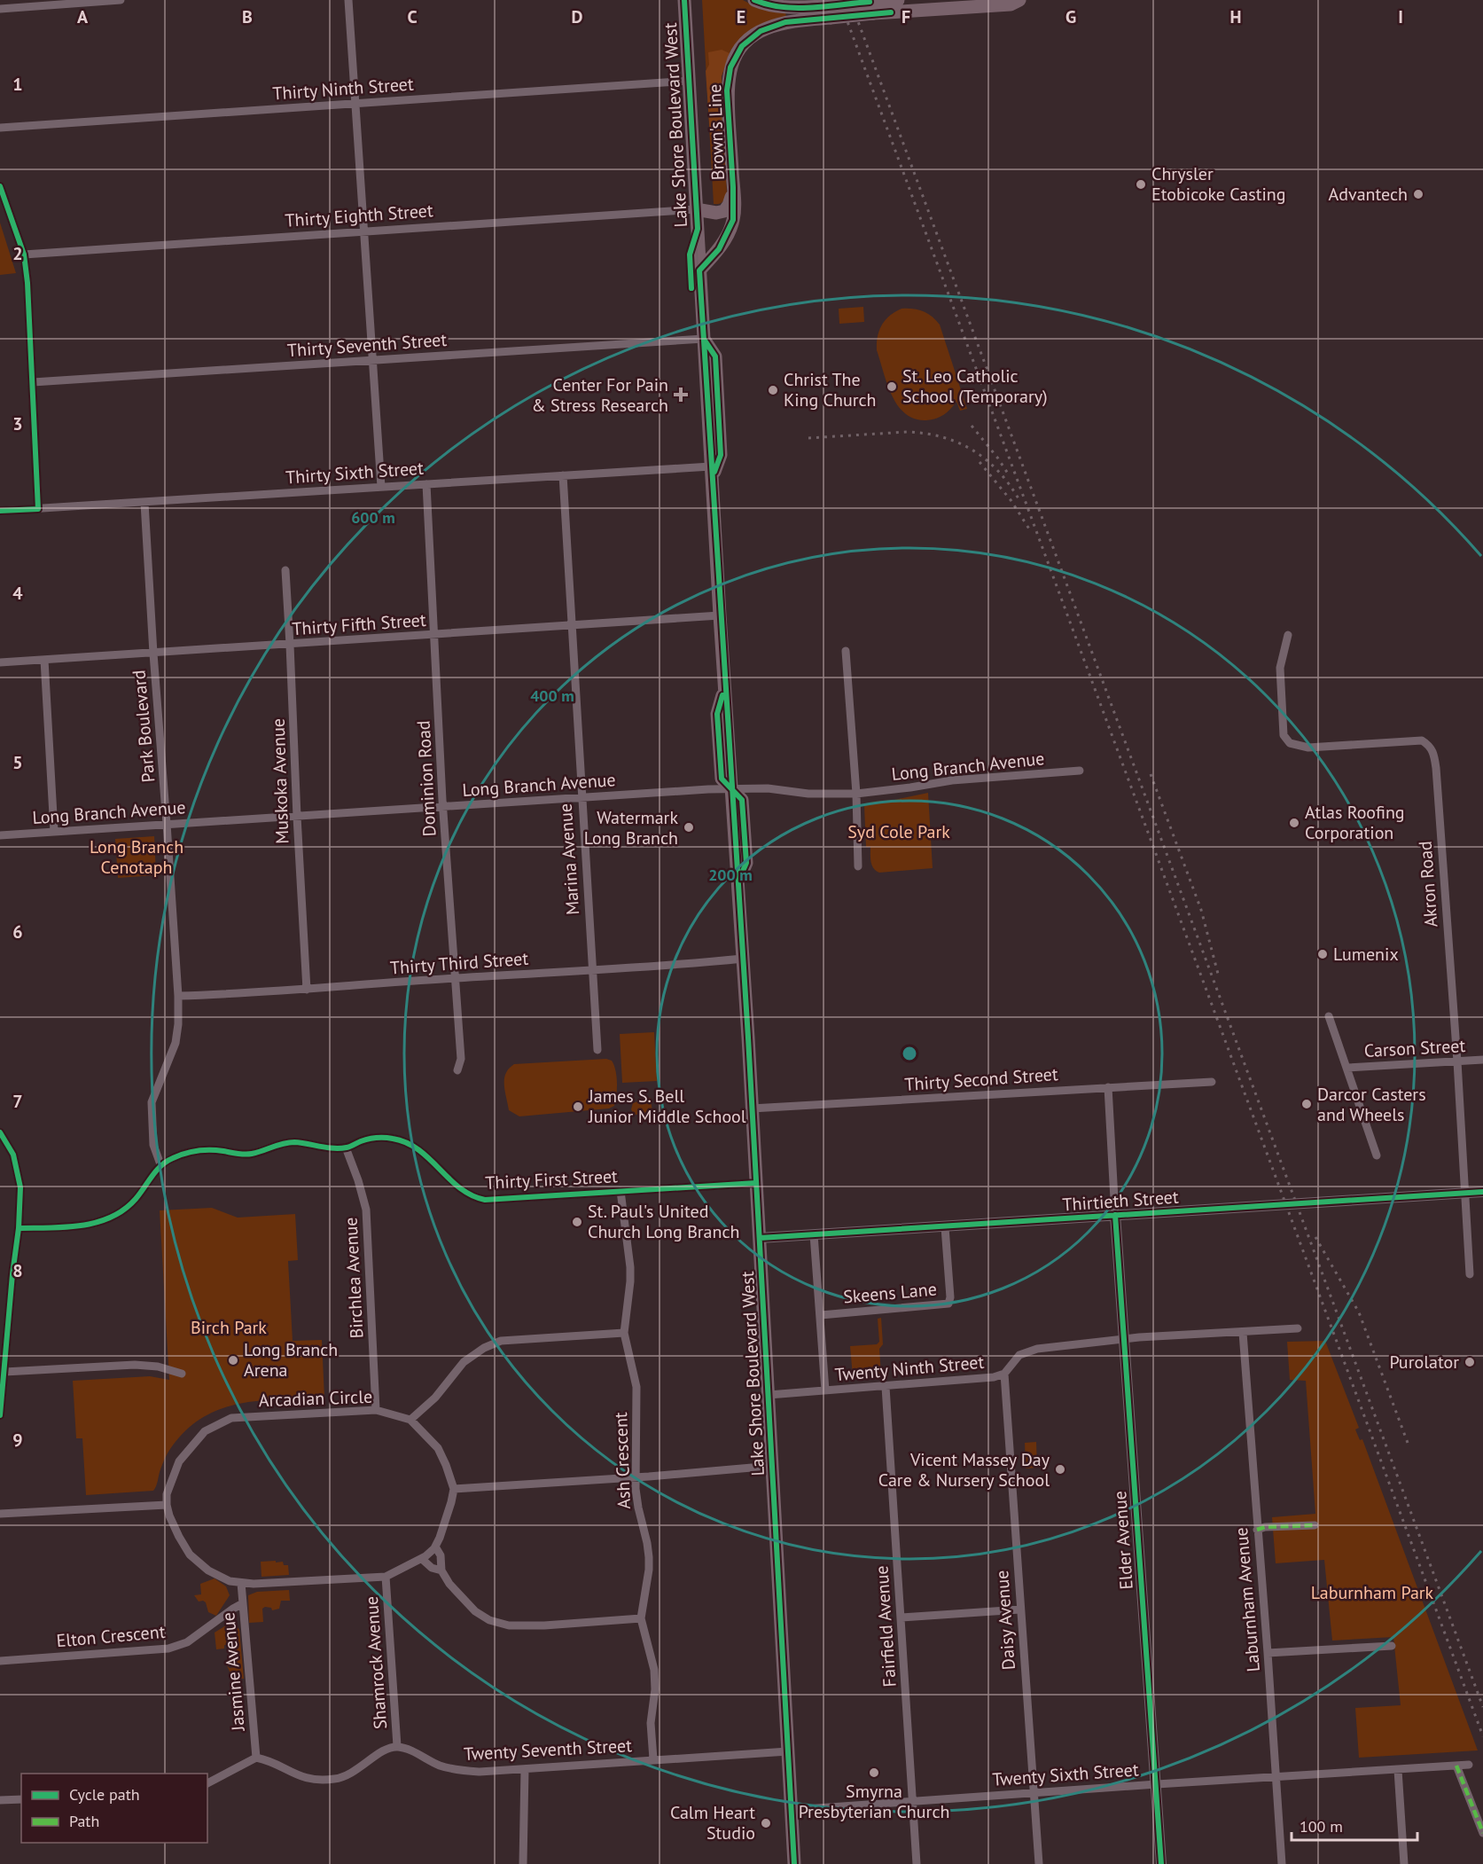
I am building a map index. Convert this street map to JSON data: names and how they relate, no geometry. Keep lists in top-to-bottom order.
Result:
{
  "streets": {
    "main road": ["Lake Shore Boulevard West", "Brown's Line"],
    "street": [
      "Thirty Ninth Street",
      "Thirty Eighth Street",
      "Thirty Seventh Street",
      "Thirty Sixth Street",
      "Thirty Fifth Street",
      "Park Boulevard",
      "Long Branch Avenue",
      "Dominion Road",
      "Muskoka Avenue",
      "Marina Avenue",
      "Akron Road",
      "Thirty Third Street",
      "Carson Street",
      "Thirty Second Street",
      "Thirty First Street",
      "Thirtieth Street",
      "Birchlea Avenue",
      "Skeens Lane",
      "Twenty Ninth Street",
      "Arcadian Circle",
      "Ash Crescent",
      "Elder Avenue",
      "Laburnham Avenue",
      "Daisy Avenue",
      "Fairfield Avenue",
      "Elton Crescent",
      "Shamrock Avenue",
      "Jasmine Avenue",
      "Twenty Seventh Street",
      "Twenty Sixth Street"
    ]
  },
  "crossings": [
    ["Thirty Ninth Street", "Lake Shore Boulevard West"],
    ["Lake Shore Boulevard West", "Brown's Line"],
    ["Lake Shore Boulevard West", "Thirty Eighth Street"],
    ["Lake Shore Boulevard West", "Thirty Seventh Street"],
    ["Lake Shore Boulevard West", "Thirty Sixth Street"],
    ["Lake Shore Boulevard West", "Thirty Fifth Street"],
    ["Lake Shore Boulevard West", "Long Branch Avenue"],
    ["Lake Shore Boulevard West", "Thirty Third Street"],
    ["Lake Shore Boulevard West", "Thirty Second Street"],
    ["Lake Shore Boulevard West", "Thirty First Street"],
    ["Lake Shore Boulevard West", "Thirtieth Street"],
    ["Lake Shore Boulevard West", "Twenty Ninth Street"],
    ["Lake Shore Boulevard West", "Twenty Seventh Street"],
    ["Lake Shore Boulevard West", "Twenty Sixth Street"],
    ["Brown's Line", "Thirty Eighth Street"],
    ["Thirty Sixth Street", "Park Boulevard"],
    ["Thirty Sixth Street", "Dominion Road"],
    ["Thirty Sixth Street", "Marina Avenue"],
    ["Thirty Fifth Street", "Park Boulevard"],
    ["Thirty Fifth Street", "Dominion Road"],
    ["Thirty Fifth Street", "Muskoka Avenue"],
    ["Thirty Fifth Street", "Marina Avenue"],
    ["Park Boulevard", "Long Branch Avenue"],
    ["Park Boulevard", "Thirty Third Street"],
    ["Park Boulevard", "Thirty First Street"],
    ["Long Branch Avenue", "Dominion Road"],
    ["Long Branch Avenue", "Muskoka Avenue"],
    ["Long Branch Avenue", "Marina Avenue"],
    ["Dominion Road", "Thirty Third Street"],
    ["Muskoka Avenue", "Thirty Third Street"],
    ["Marina Avenue", "Thirty Third Street"],
    ["Akron Road", "Carson Street"],
    ["Akron Road", "Thirtieth Street"],
    ["Thirty Second Street", "Elder Avenue"],
    ["Thirty First Street", "Birchlea Avenue"],
    ["Thirty First Street", "Ash Crescent"],
    ["Thirtieth Street", "Skeens Lane"],
    ["Thirtieth Street", "Elder Avenue"],
    ["Birchlea Avenue", "Arcadian Circle"],
    ["Skeens Lane", "Twenty Ninth Street"],
    ["Twenty Ninth Street", "Elder Avenue"],
    ["Twenty Ninth Street", "Laburnham Avenue"],
    ["Twenty Ninth Street", "Daisy Avenue"],
    ["Twenty Ninth Street", "Fairfield Avenue"],
    ["Ash Crescent", "Twenty Seventh Street"],
    ["Elder Avenue", "Twenty Sixth Street"],
    ["Laburnham Avenue", "Twenty Sixth Street"],
    ["Daisy Avenue", "Twenty Sixth Street"],
    ["Fairfield Avenue", "Twenty Sixth Street"],
    ["Elton Crescent", "Jasmine Avenue"],
    ["Shamrock Avenue", "Twenty Seventh Street"]
  ],
  "parks": [
    "Syd Cole Park",
    "Long Branch Cenotaph",
    "Birch Park",
    "Laburnham Park"
  ],
  "places": {
    "other": [
      "Chrysler Etobicoke Casting",
      "Advantech",
      "St. Leo Catholic School (Temporary)",
      "Christ The King Church",
      "Atlas Roofing Corporation",
      "Watermark Long Branch",
      "Lumenix",
      "Darcor Casters and Wheels",
      "James S. Bell Junior Middle School",
      "St. Paul's United Church Long Branch",
      "Long Branch Arena",
      "Purolator",
      "Vicent Massey Day Care & Nursery School",
      "Smyrna Presbyterian Church",
      "Calm Heart Studio"
    ],
    "health": ["Center For Pain & Stress Research"]
  },
  "legend": ["Cycle path", "Path"],
  "scale_bar": "100 m",
  "grid": {
    "columns": [
      "A",
      "B",
      "C",
      "D",
      "E",
      "F",
      "G",
      "H",
      "I"
    ],
    "rows": [
      "1",
      "2",
      "3",
      "4",
      "5",
      "6",
      "7",
      "8",
      "9"
    ]
  },
  "rings": ["600 m", "400 m", "200 m"]
}
